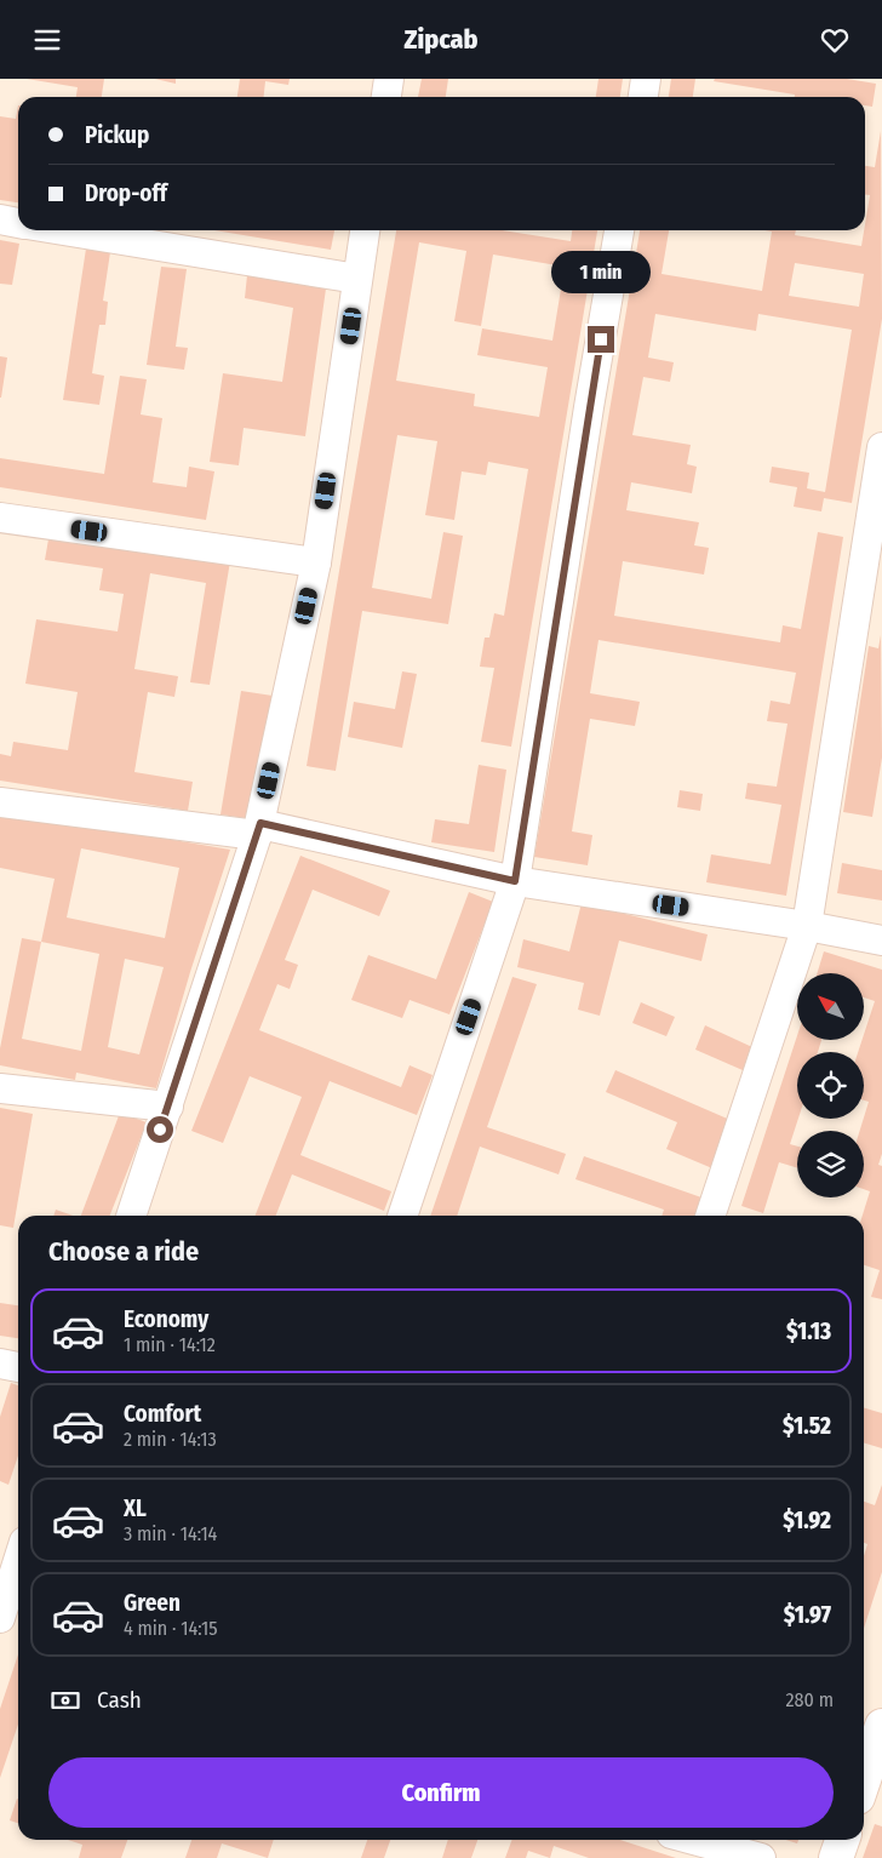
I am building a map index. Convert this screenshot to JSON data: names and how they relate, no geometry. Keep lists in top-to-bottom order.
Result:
{
  "north": "top left",
  "page": {
    "header": "Zipcab",
    "banner": ["Pickup", "Drop-off"],
    "bubble": "1 min",
    "heading": "Choose a ride",
    "list": [
      {
        "name": "Economy",
        "note": "1 min · 14:12",
        "value": "$1.13"
      },
      {
        "name": "Comfort",
        "note": "2 min · 14:13",
        "value": "$1.52"
      },
      {
        "name": "XL",
        "note": "3 min · 14:14",
        "value": "$1.92"
      },
      {
        "name": "Green",
        "note": "4 min · 14:15",
        "value": "$1.97"
      }
    ],
    "pay": ["Cash", "280 m"],
    "buttons": "Confirm"
  }
}
